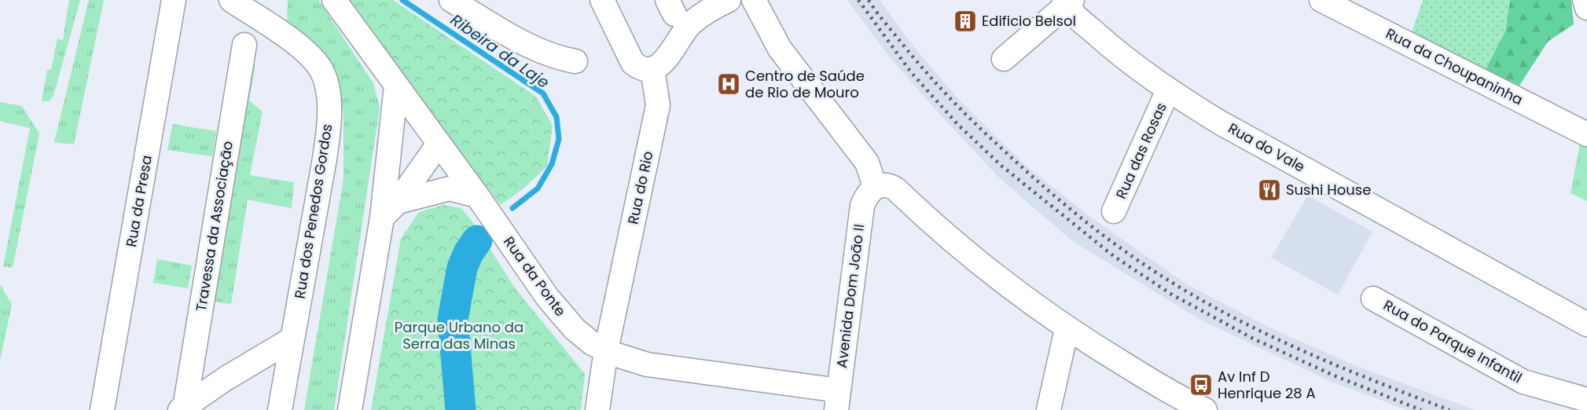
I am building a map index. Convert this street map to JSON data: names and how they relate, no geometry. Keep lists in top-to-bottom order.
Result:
{
  "streets": {
    "street": [
      "Rua da Choupaninha",
      "Rua do Vale",
      "Rua das Rosas",
      "Rua do Rio",
      "Rua da Presa",
      "Rua dos Penedos Gordos",
      "Travessa da Associação",
      "Rua da Ponte",
      "Avenida Dom João II",
      "Rua do Parque Infantil"
    ]
  },
  "crossings": [
    ["Rua do Vale", "Rua das Rosas"],
    ["Rua do Rio", "Rua da Ponte"],
    ["Rua da Ponte", "Avenida Dom João II"]
  ],
  "water": ["Ribeira da Laje"],
  "parks": ["Parque Urbano da Serra das Minas"],
  "places": {
    "building": ["Edificio Belsol"],
    "hospital": ["Centro de Saúde de Rio de Mouro"],
    "restaurant": ["Sushi House"],
    "bus stop": ["Av Inf D Henrique 28 A"]
  }
}
